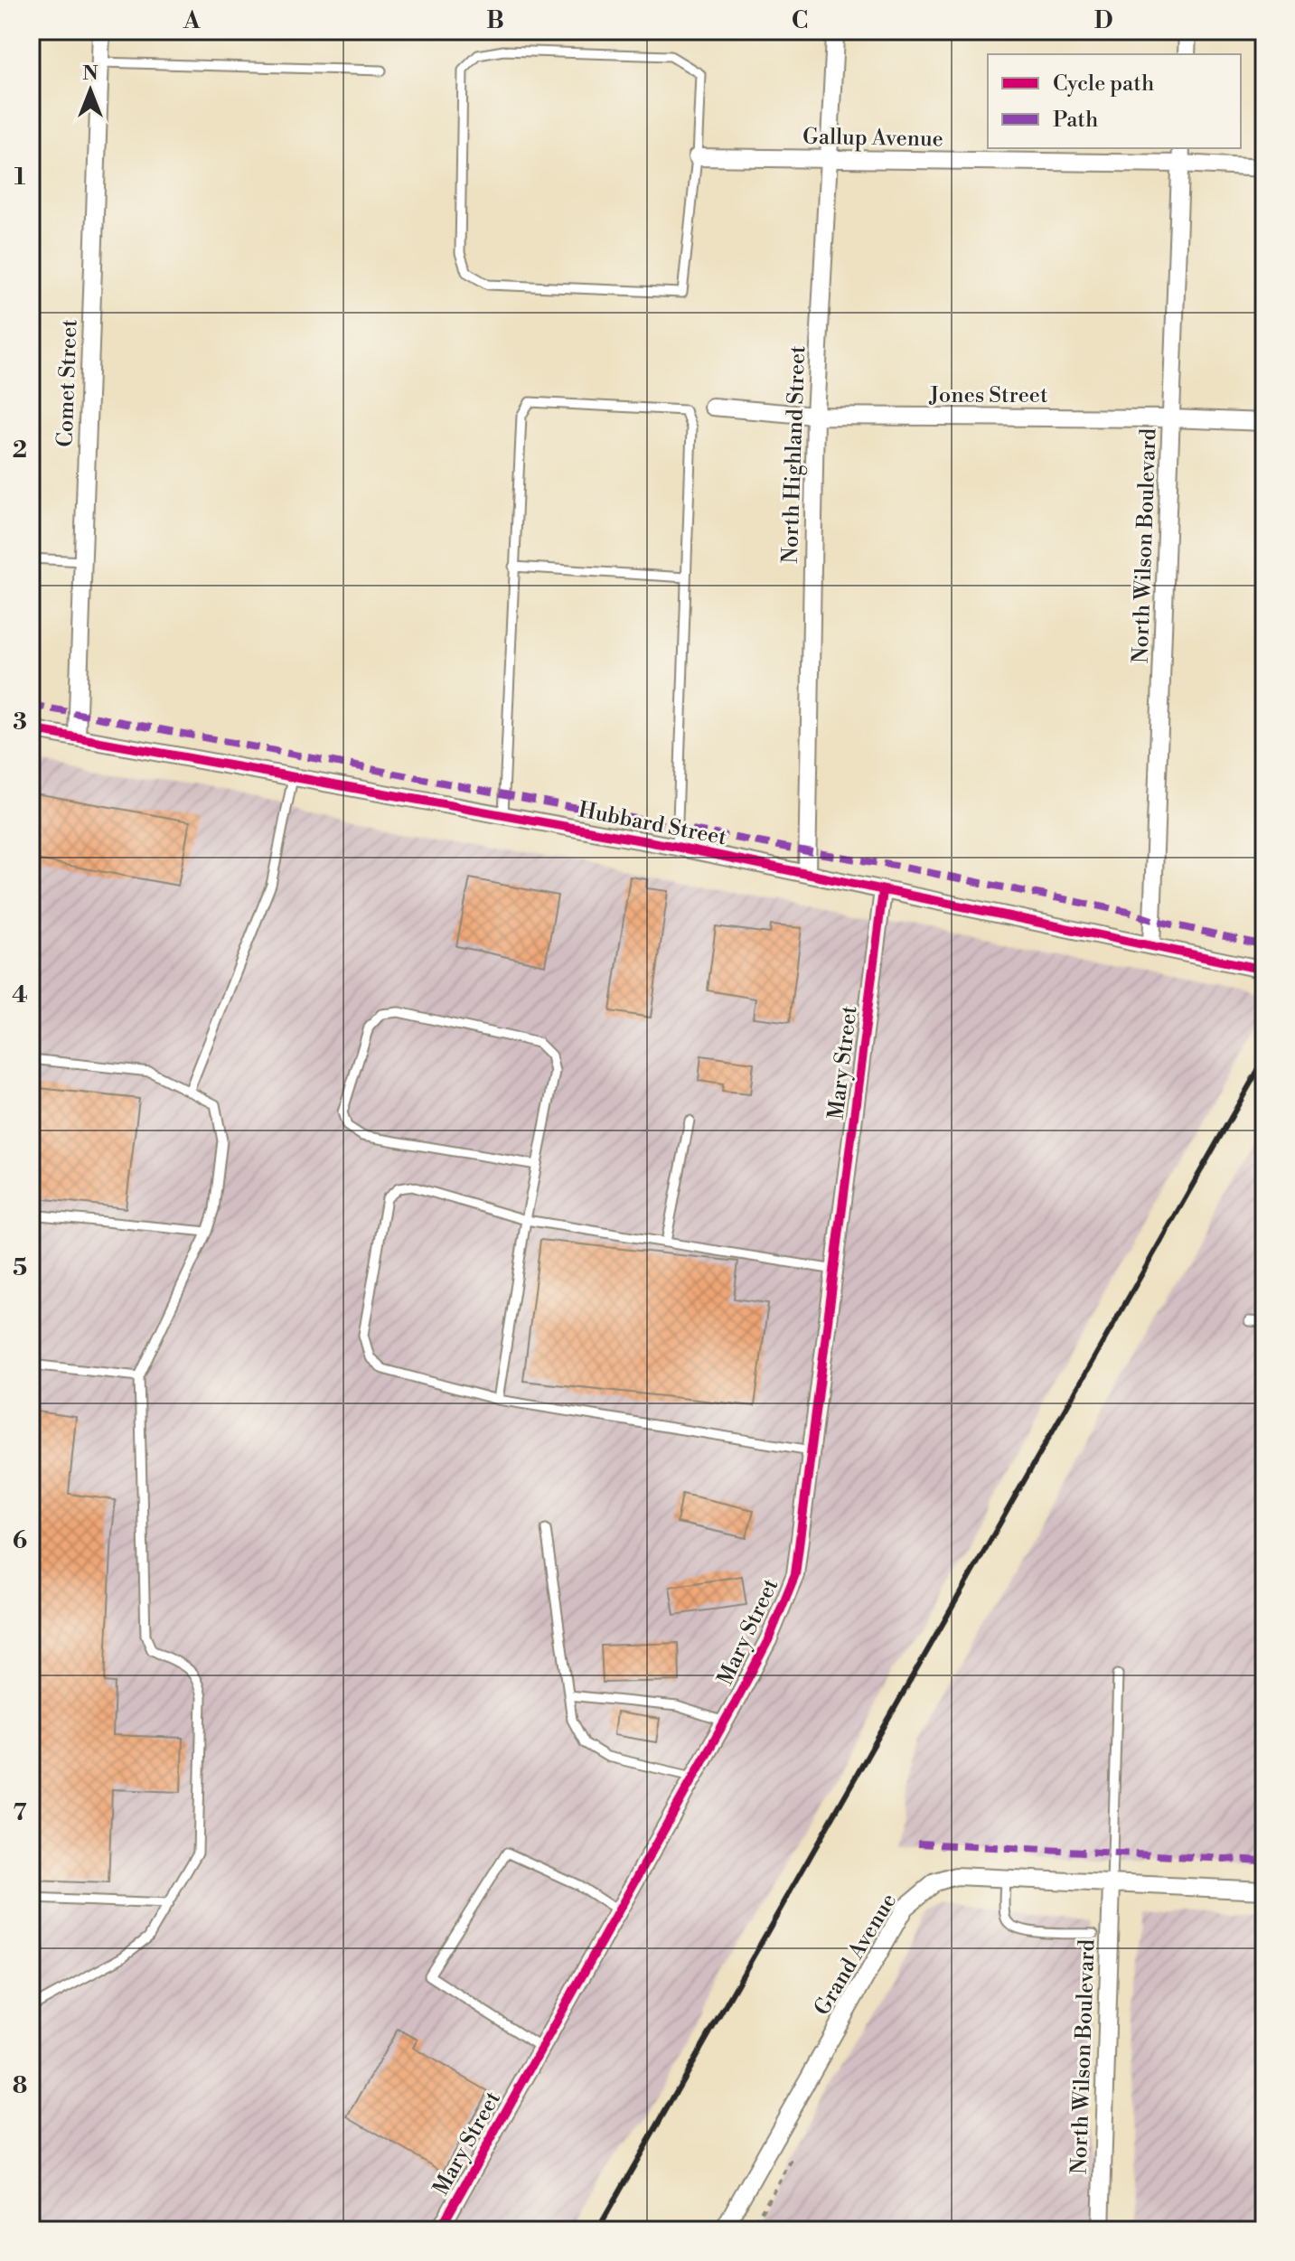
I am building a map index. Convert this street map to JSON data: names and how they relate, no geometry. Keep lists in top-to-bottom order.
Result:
{
  "streets": {
    "street": [
      "Gallup Avenue",
      "Comet Street",
      "Jones Street",
      "North Highland Street",
      "North Wilson Boulevard",
      "Hubbard Street",
      "Mary Street",
      "Grand Avenue"
    ]
  },
  "crossings": [
    ["Gallup Avenue", "North Highland Street"],
    ["Gallup Avenue", "North Wilson Boulevard"],
    ["Comet Street", "Hubbard Street"],
    ["Jones Street", "North Highland Street"],
    ["Jones Street", "North Wilson Boulevard"],
    ["North Highland Street", "Hubbard Street"],
    ["North Wilson Boulevard", "Hubbard Street"],
    ["North Wilson Boulevard", "Grand Avenue"],
    ["Hubbard Street", "Mary Street"]
  ],
  "legend": ["Cycle path", "Path"],
  "north": "top",
  "grid": {
    "columns": [
      "A",
      "B",
      "C",
      "D"
    ],
    "rows": [
      "1",
      "2",
      "3",
      "4",
      "5",
      "6",
      "7",
      "8"
    ]
  }
}
